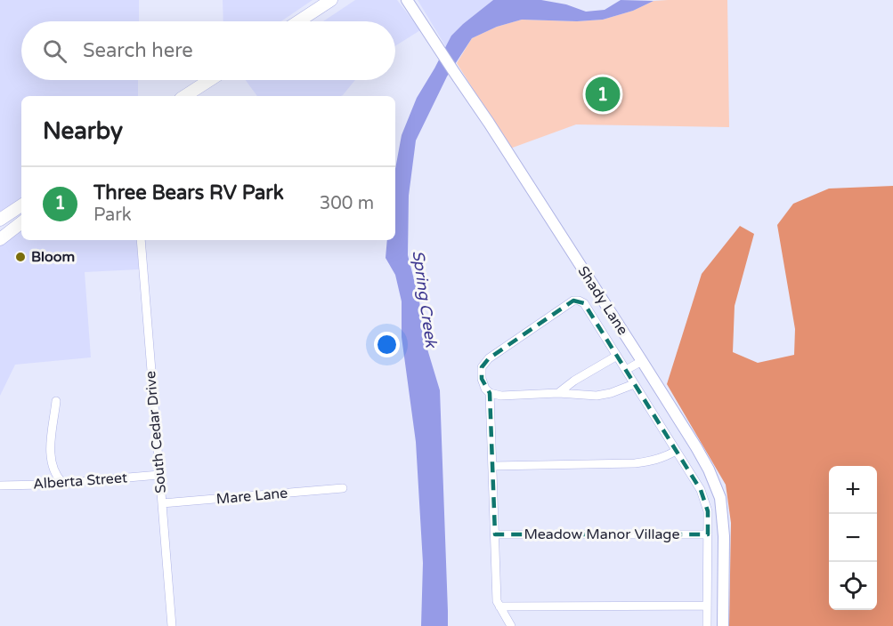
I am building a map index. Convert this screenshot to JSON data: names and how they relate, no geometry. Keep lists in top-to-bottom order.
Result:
{
  "streets": {
    "main road": ["Shady Lane"],
    "street": [
      "South Cedar Drive",
      "Alberta Street",
      "Mare Lane",
      "Meadow Manor Village"
    ]
  },
  "crossings": [
    ["South Cedar Drive", "Alberta Street"],
    ["South Cedar Drive", "Mare Lane"]
  ],
  "water": ["Spring Creek"],
  "places": ["Bloom"],
  "page": {
    "search": "Search here",
    "pins": "1",
    "heading": "Nearby",
    "list": [
      {
        "mark": "1",
        "name": "Three Bears RV Park",
        "note": "Park",
        "value": "300 m"
      }
    ],
    "map_buttons": ["+", "−"]
  }
}
